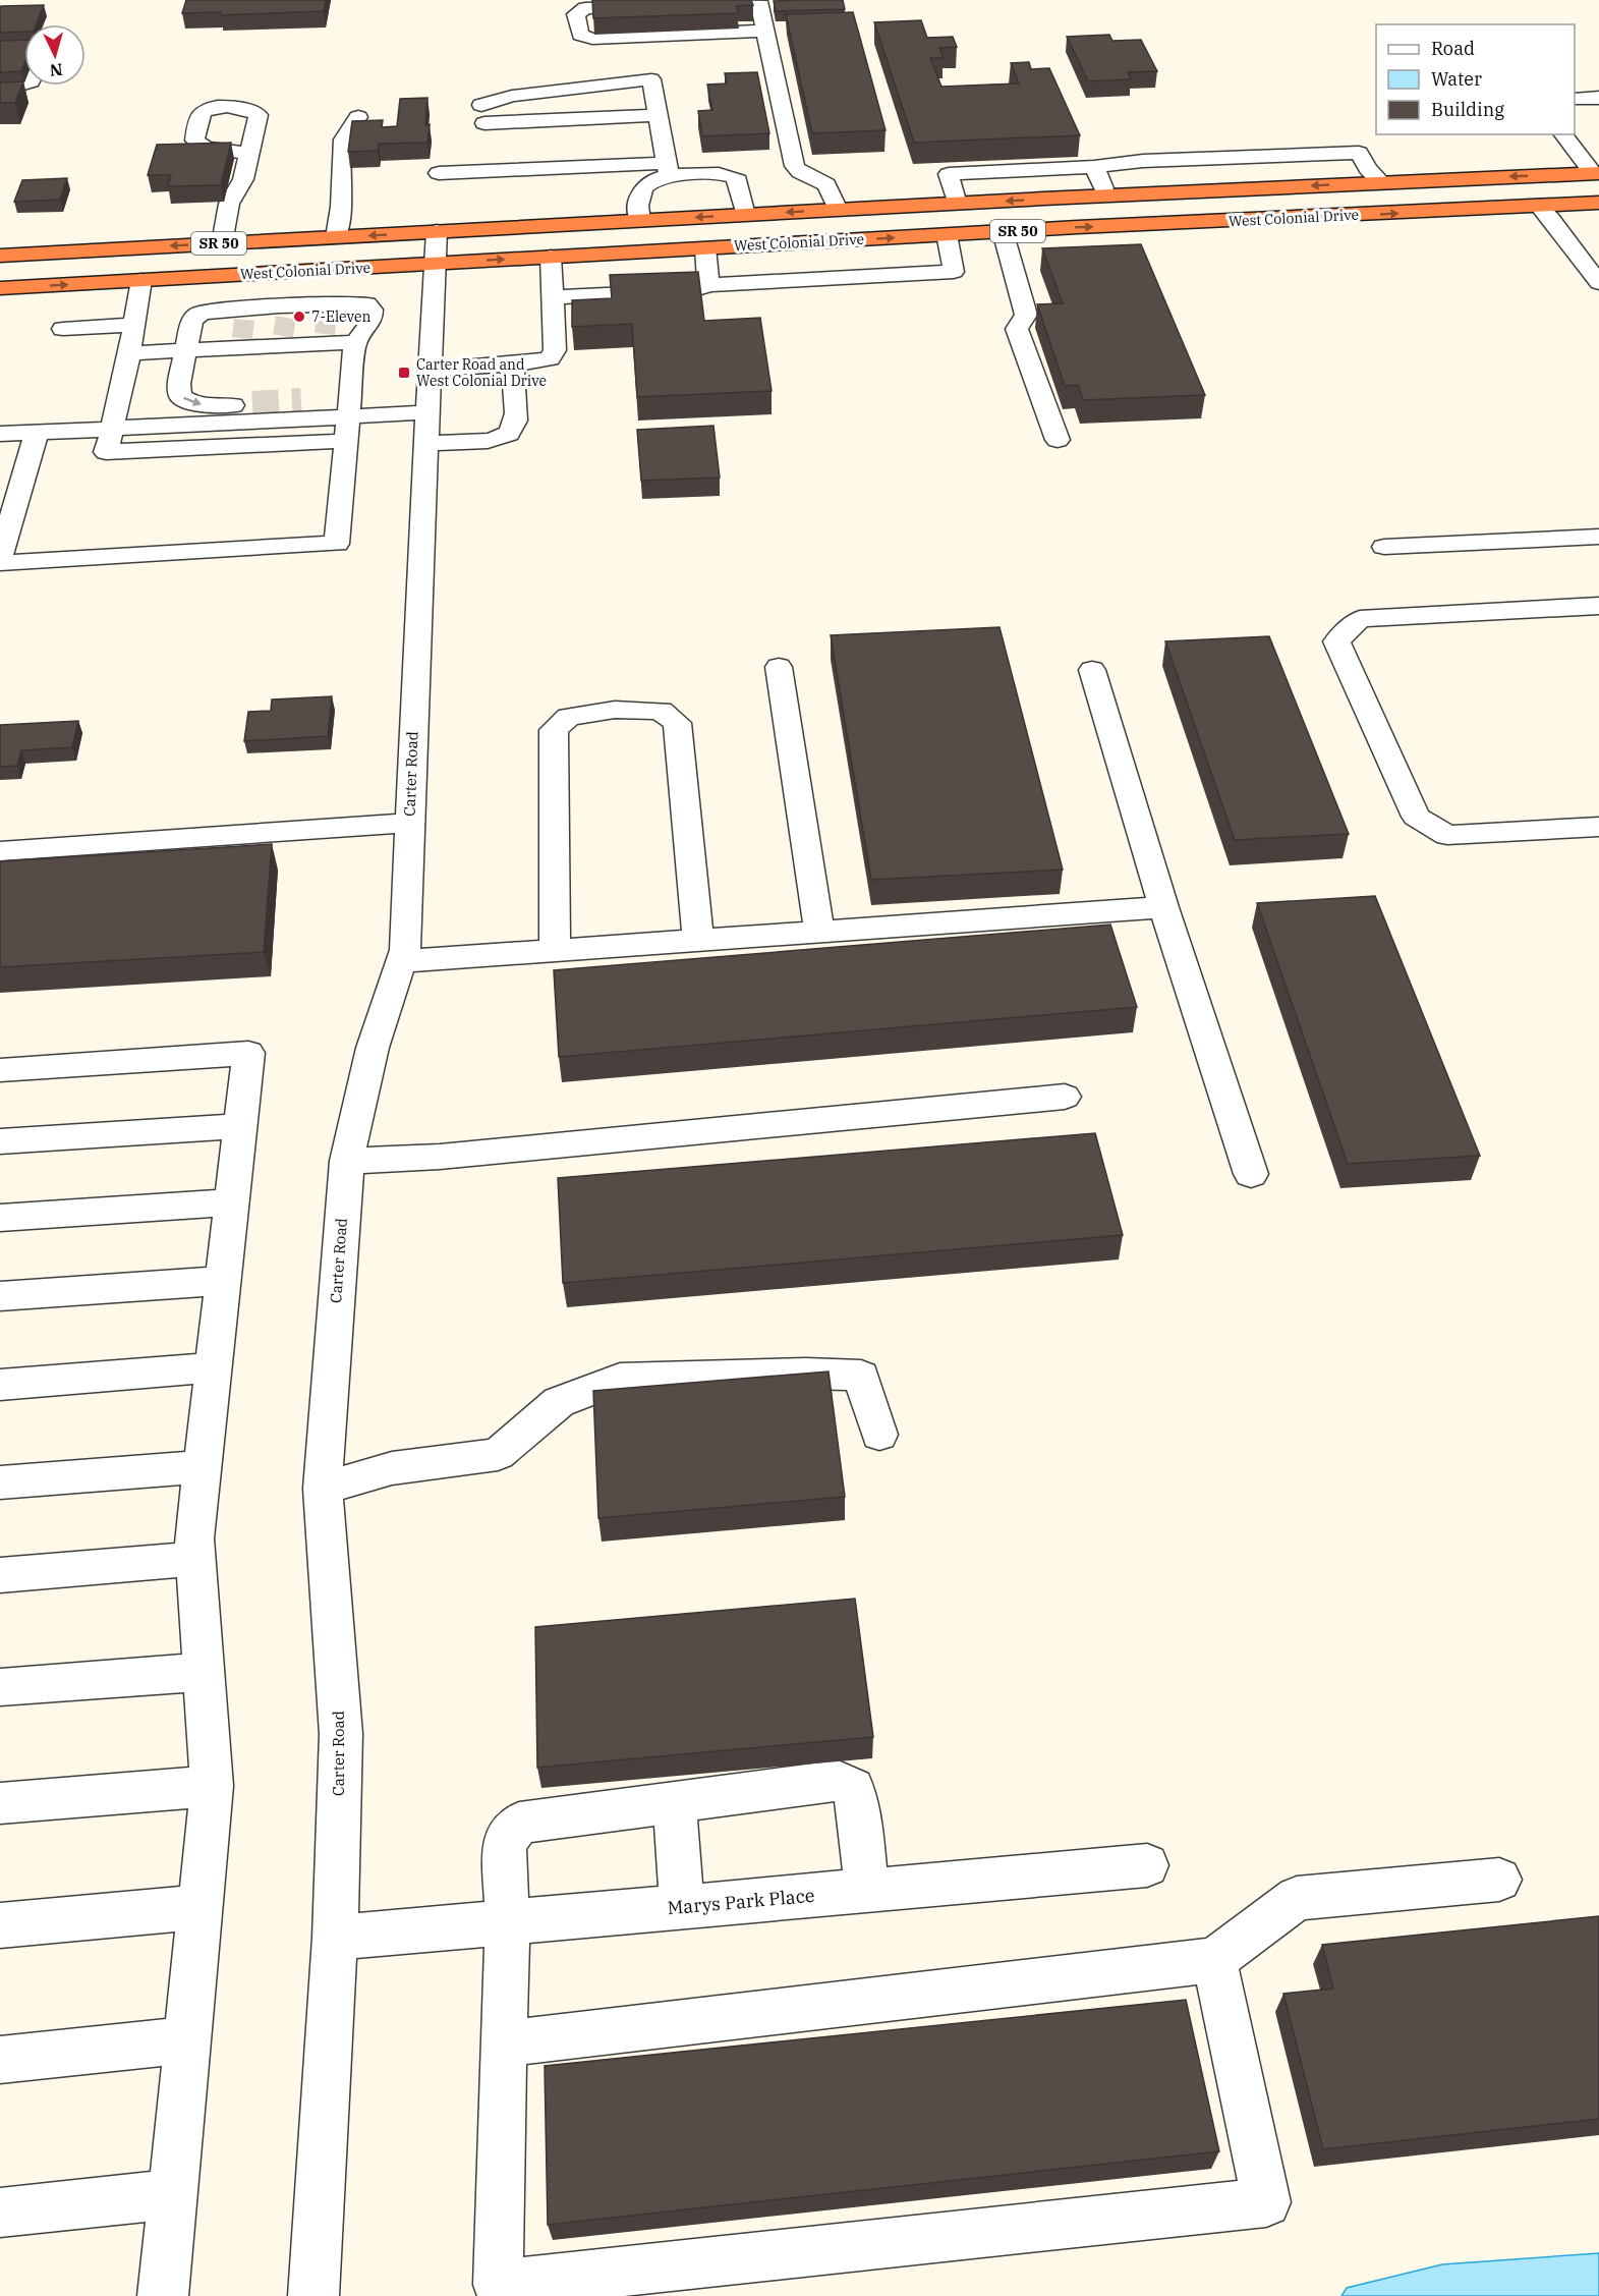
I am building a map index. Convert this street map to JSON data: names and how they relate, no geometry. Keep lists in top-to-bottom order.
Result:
{
  "streets": {
    "highway": ["West Colonial Drive", "SR 50"],
    "street": ["Carter Road", "Marys Park Place"]
  },
  "crossings": [
    ["West Colonial Drive", "Carter Road"],
    ["Carter Road", "Marys Park Place"]
  ],
  "places": {
    "other": ["7-Eleven"],
    "transit": ["Carter Road and West Colonial Drive"]
  },
  "legend": ["Road", "Water", "Building"],
  "north": "bottom"
}
